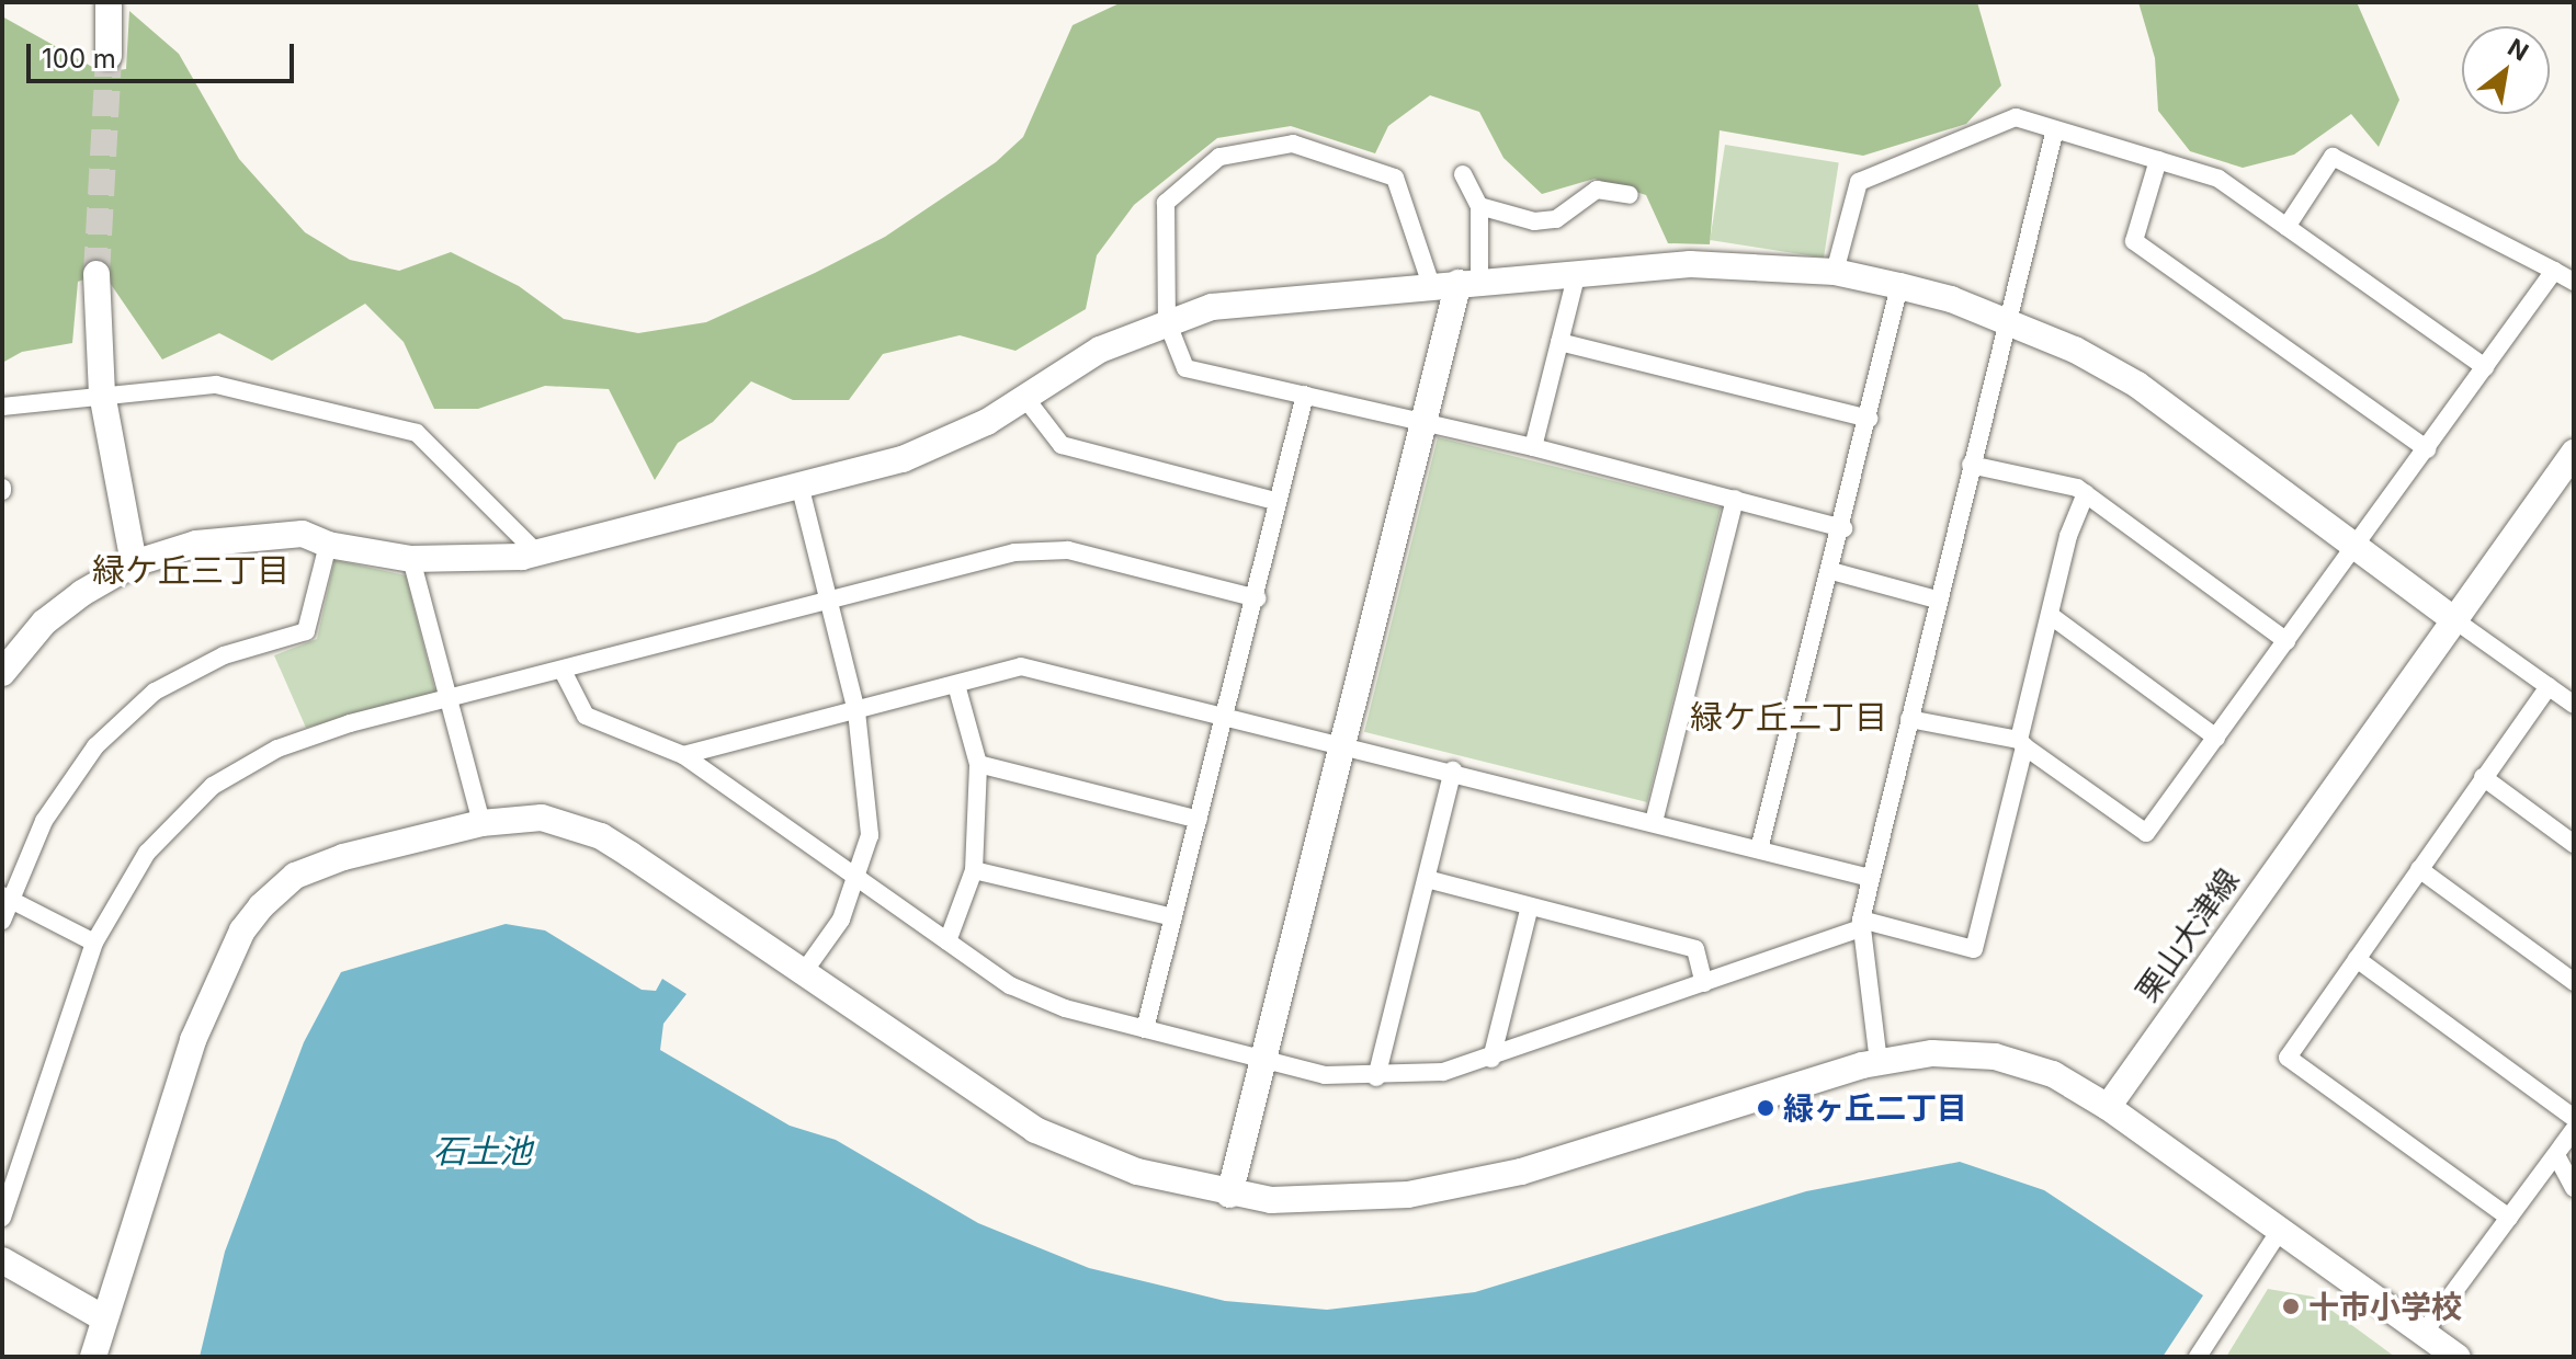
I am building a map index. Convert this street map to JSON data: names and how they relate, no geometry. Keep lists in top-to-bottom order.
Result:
{
  "streets": {
    "street": ["栗山大津線"]
  },
  "districts": ["緑ケ丘三丁目", "緑ケ丘二丁目"],
  "water": ["石土池"],
  "places": ["緑ヶ丘二丁目", "十市小学校"],
  "scale_bar": "100 m",
  "north": "top right"
}
